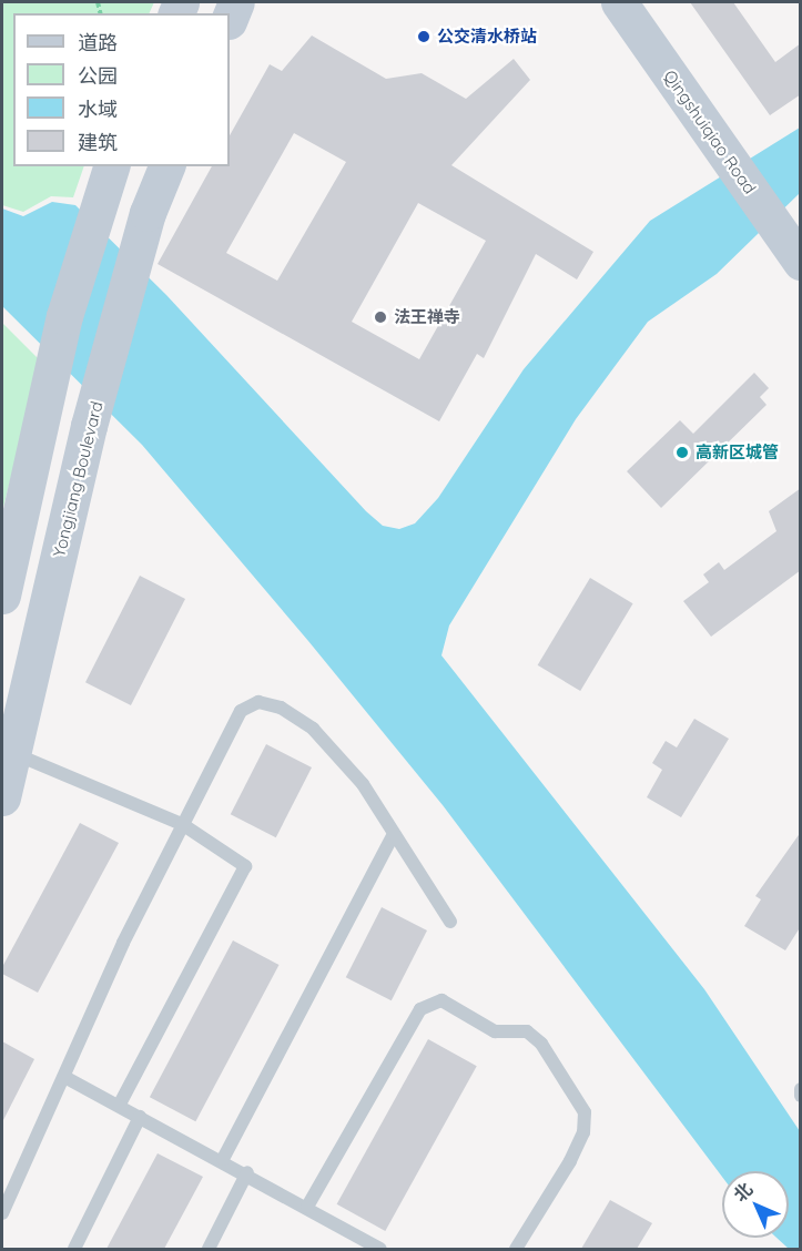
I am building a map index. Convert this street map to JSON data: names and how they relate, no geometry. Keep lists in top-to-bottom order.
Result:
{
  "streets": {
    "main road": ["Qingshuiqiao Road", "Yongjiang Boulevard"]
  },
  "places": ["公交清水桥站", "法王禅寺", "高新区城管"],
  "legend": [
    "道路",
    "公园",
    "水域",
    "建筑"
  ],
  "north": "top left"
}
